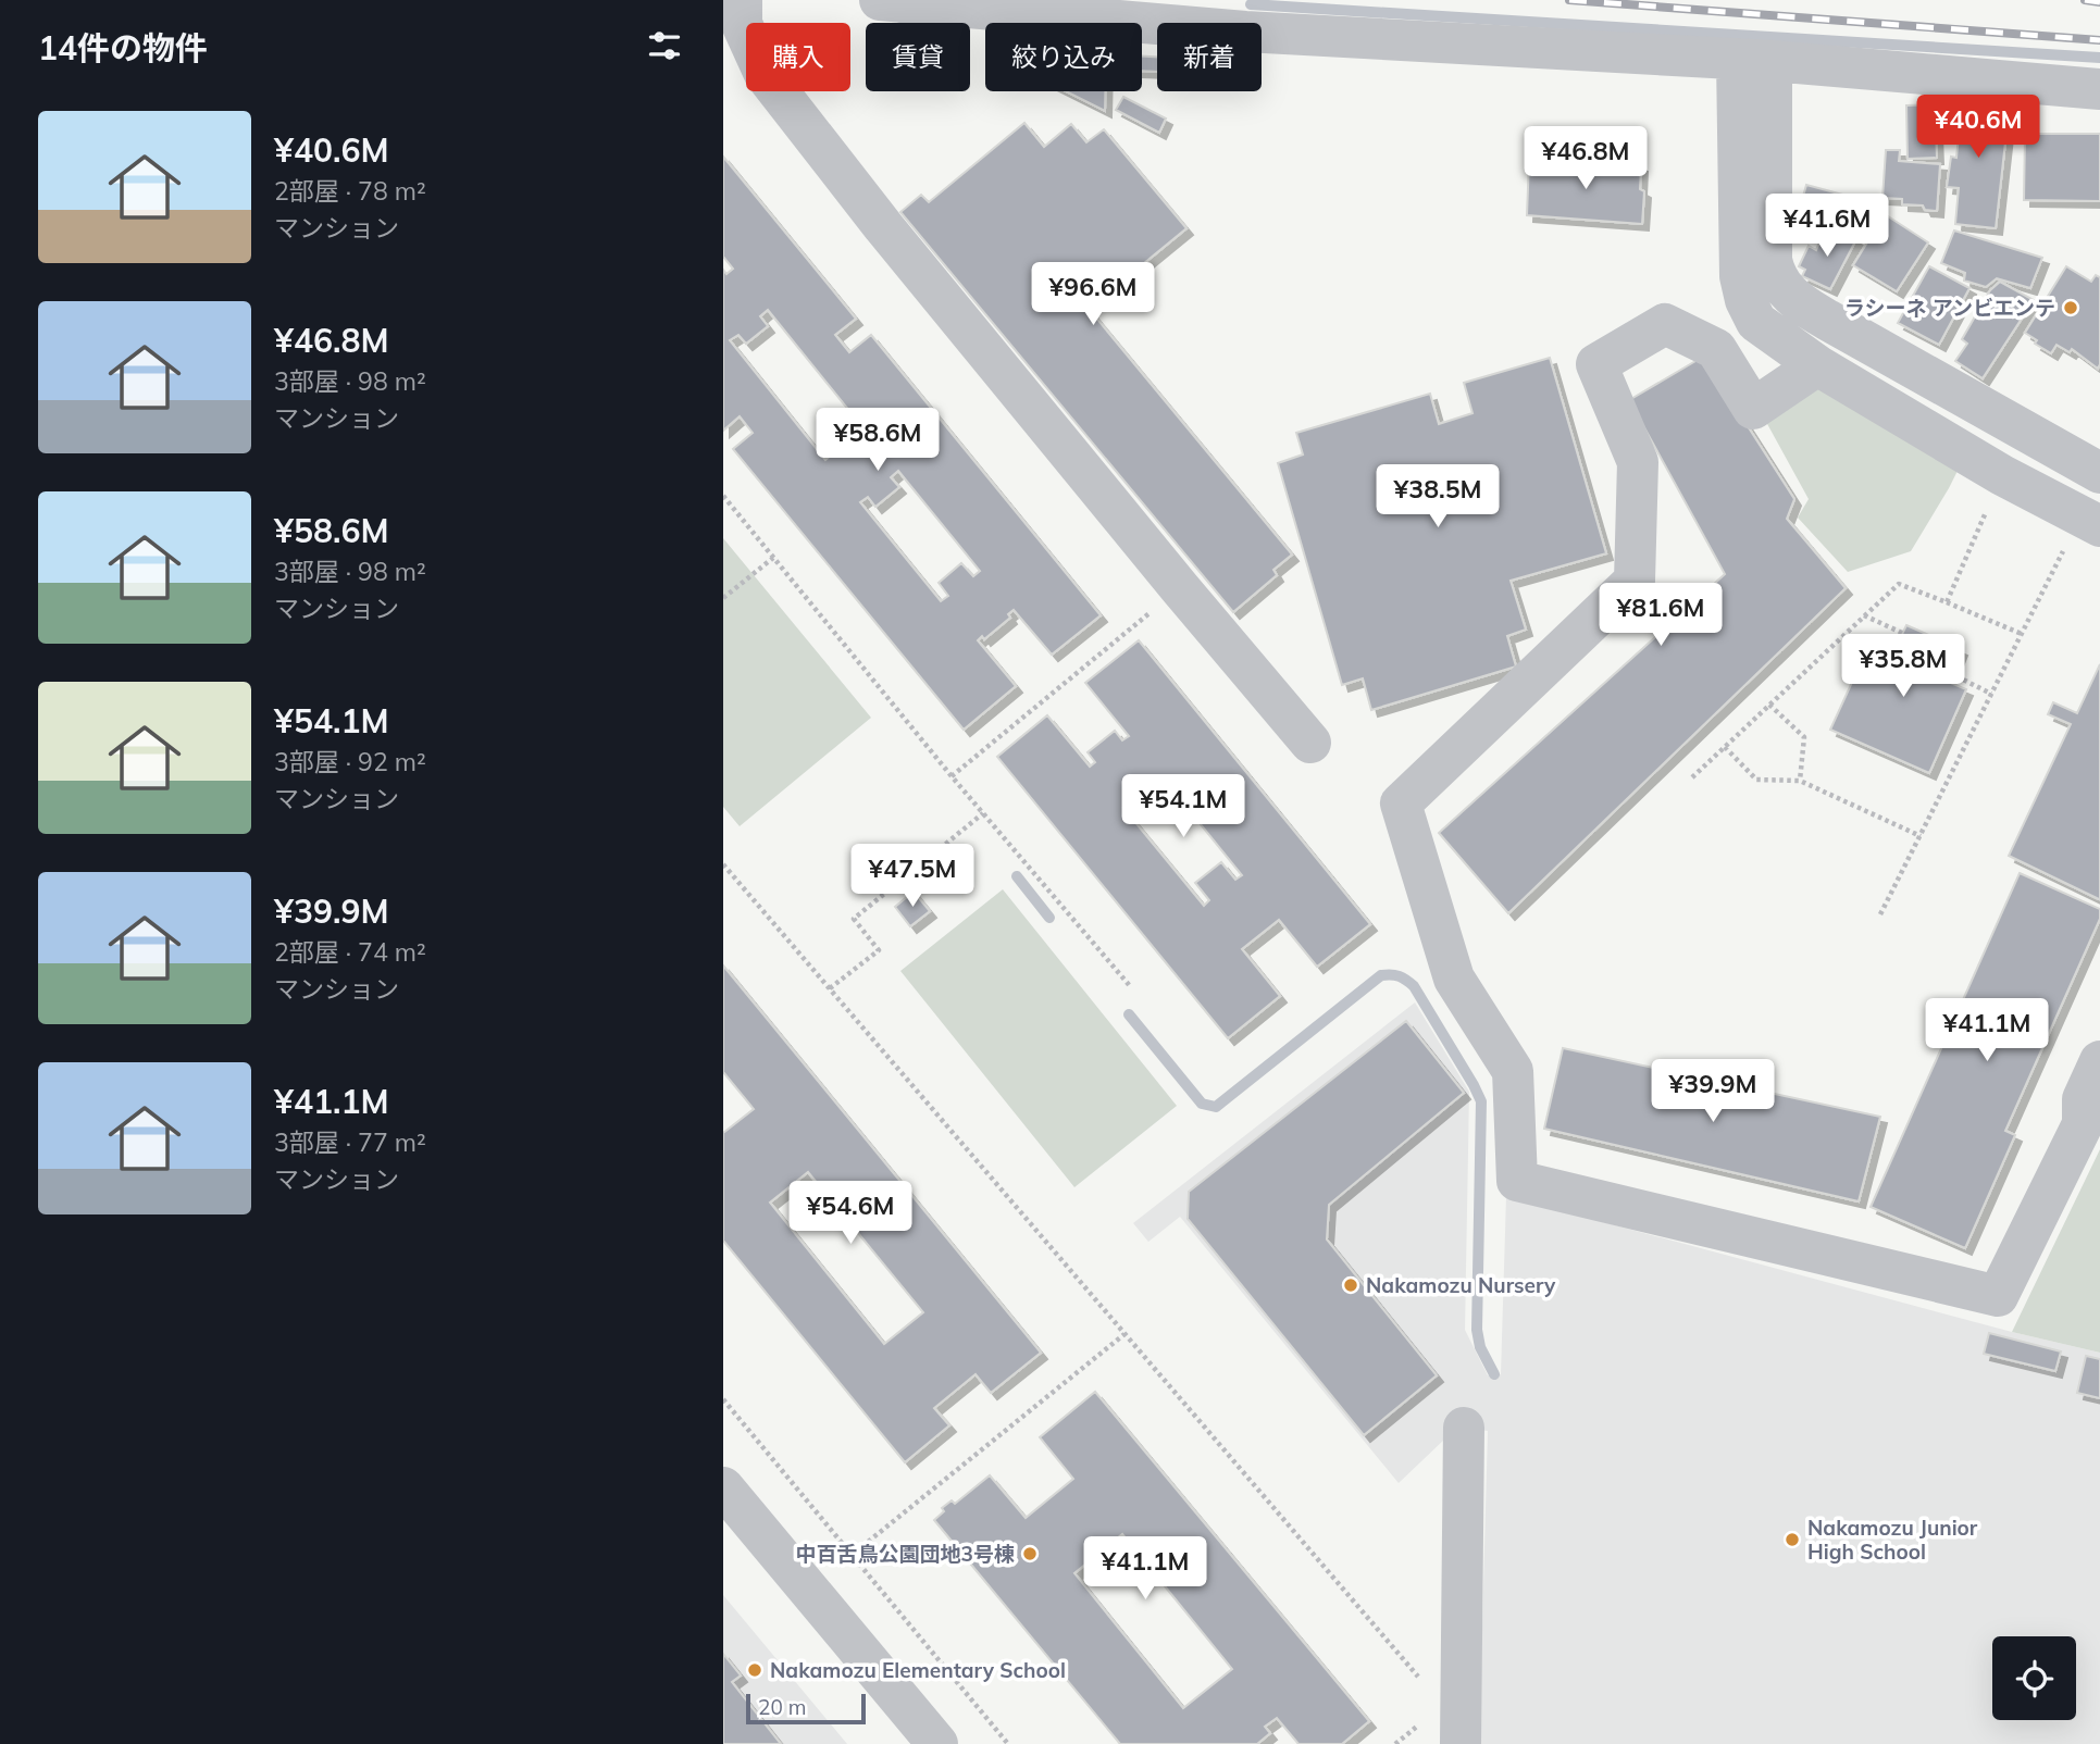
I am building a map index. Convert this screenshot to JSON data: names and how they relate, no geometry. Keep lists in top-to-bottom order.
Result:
{
  "places": [
    "ラシーネ アンビエンテ",
    "Nakamozu Nursery",
    "Nakamozu Junior High School",
    "中百舌鳥公園団地3号棟",
    "Nakamozu Elementary School"
  ],
  "scale_bar": "20 m",
  "page": {
    "heading": "14件の物件",
    "chip": [
      "購入",
      "賃貸",
      "絞り込み",
      "新着"
    ],
    "list": [
      {
        "name": "¥40.6M",
        "note": "2部屋 · 78 m² · マンション"
      },
      {
        "name": "¥46.8M",
        "note": "3部屋 · 98 m² · マンション"
      },
      {
        "name": "¥58.6M",
        "note": "3部屋 · 98 m² · マンション"
      },
      {
        "name": "¥54.1M",
        "note": "3部屋 · 92 m² · マンション"
      },
      {
        "name": "¥39.9M",
        "note": "2部屋 · 74 m² · マンション"
      },
      {
        "name": "¥41.1M",
        "note": "3部屋 · 77 m² · マンション"
      }
    ],
    "price": [
      "¥40.6M",
      "¥46.8M",
      "¥41.6M",
      "¥96.6M",
      "¥58.6M",
      "¥38.5M",
      "¥81.6M",
      "¥35.8M",
      "¥54.1M",
      "¥47.5M",
      "¥41.1M",
      "¥39.9M",
      "¥54.6M",
      "¥41.1M"
    ],
    "scale": "20 m"
  }
}
